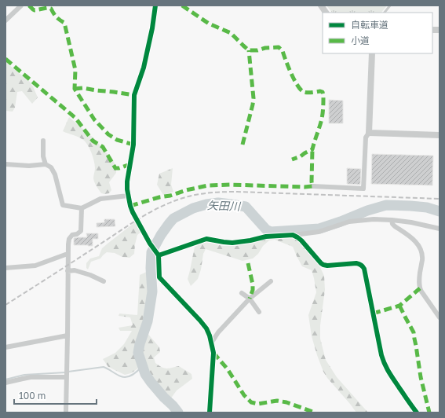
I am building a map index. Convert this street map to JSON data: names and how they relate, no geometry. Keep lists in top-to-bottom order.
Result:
{
  "water": ["矢田川"],
  "legend": ["自転車道", "小道"],
  "scale_bar": "100 m"
}
